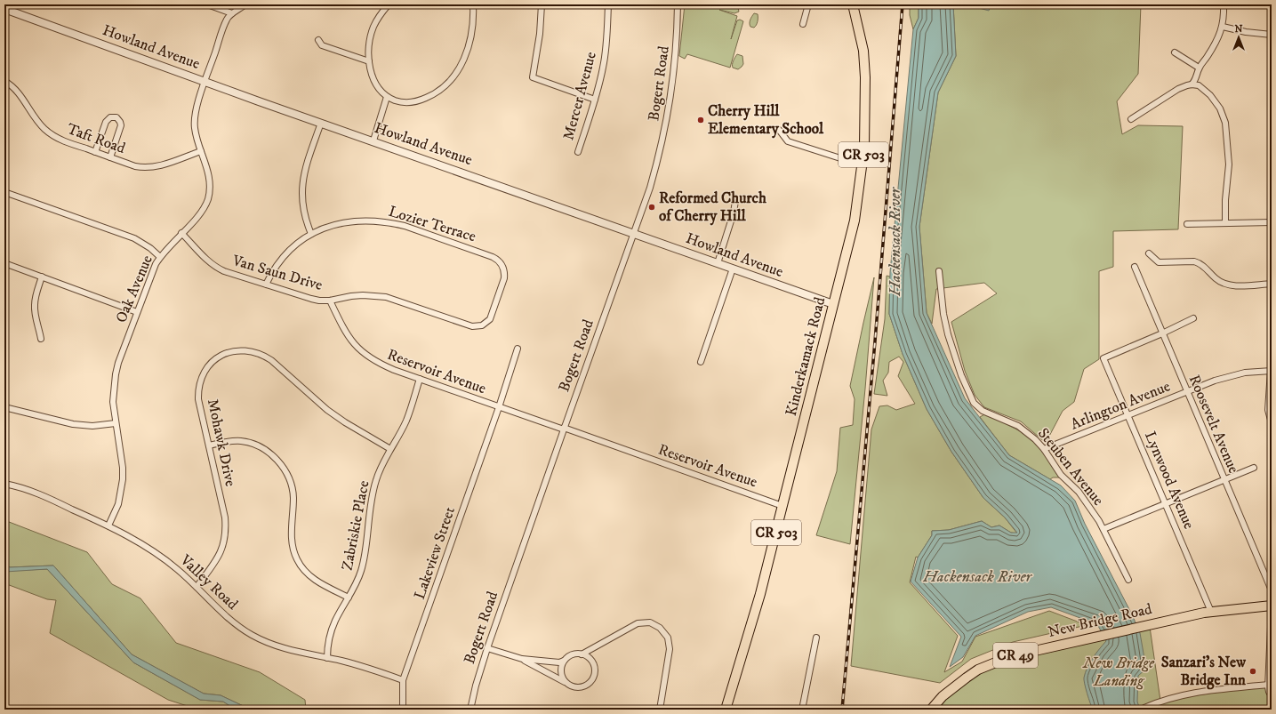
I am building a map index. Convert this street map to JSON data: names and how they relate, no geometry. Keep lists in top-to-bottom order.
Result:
{
  "streets": {
    "main road": [
      "CR 503",
      "Kinderkamack Road",
      "New Bridge Road",
      "CR 49"
    ],
    "street": [
      "Howland Avenue",
      "Bogert Road",
      "Mercer Avenue",
      "Taft Road",
      "Lozier Terrace",
      "Van Saun Drive",
      "Oak Avenue",
      "Reservoir Avenue",
      "Arlington Avenue",
      "Roosevelt Avenue",
      "Mohawk Drive",
      "Steuben Avenue",
      "Lynwood Avenue",
      "Zabriskie Place",
      "Lakeview Street",
      "Valley Road"
    ]
  },
  "crossings": [
    ["Howland Avenue", "Bogert Road"],
    ["Howland Avenue", "Oak Avenue"],
    ["Howland Avenue", "Kinderkamack Road"],
    ["Bogert Road", "Reservoir Avenue"],
    ["Taft Road", "Oak Avenue"],
    ["Lozier Terrace", "Van Saun Drive"],
    ["Van Saun Drive", "Oak Avenue"],
    ["Van Saun Drive", "Reservoir Avenue"],
    ["Oak Avenue", "Valley Road"],
    ["Kinderkamack Road", "Reservoir Avenue"],
    ["Reservoir Avenue", "Zabriskie Place"],
    ["Reservoir Avenue", "Lakeview Street"],
    ["Arlington Avenue", "Roosevelt Avenue"],
    ["Arlington Avenue", "Steuben Avenue"],
    ["Arlington Avenue", "Lynwood Avenue"],
    ["Roosevelt Avenue", "Lynwood Avenue"],
    ["Mohawk Drive", "Zabriskie Place"],
    ["Mohawk Drive", "Valley Road"],
    ["Lynwood Avenue", "New Bridge Road"],
    ["Zabriskie Place", "Valley Road"],
    ["Lakeview Street", "Valley Road"]
  ],
  "water": ["Hackensack River"],
  "parks": ["New Bridge Landing"],
  "places": ["Cherry Hill Elementary School", "Reformed Church of Cherry Hill", "Sanzari's New Bridge Inn"],
  "north": "top"
}
